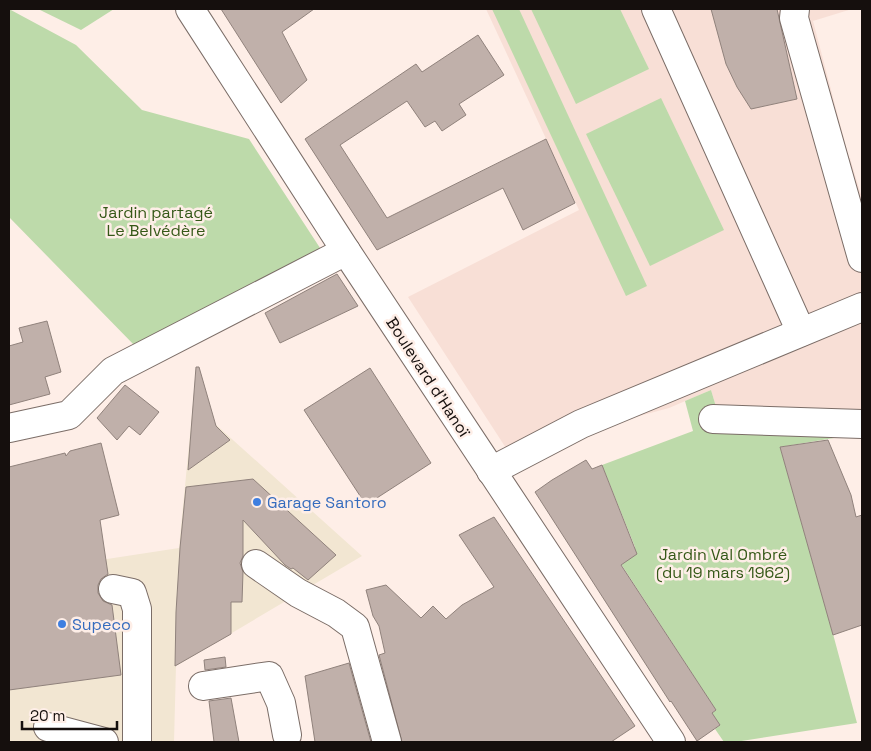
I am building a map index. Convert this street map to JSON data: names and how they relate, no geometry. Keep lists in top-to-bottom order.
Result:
{
  "streets": {
    "street": ["Boulevard d'Hanoï"]
  },
  "parks": ["Jardin partagé Le Belvédère", "Jardin Val Ombré (du 19 mars 1962)"],
  "places": ["Garage Santoro", "Supeco"],
  "scale_bar": "20 m"
}
